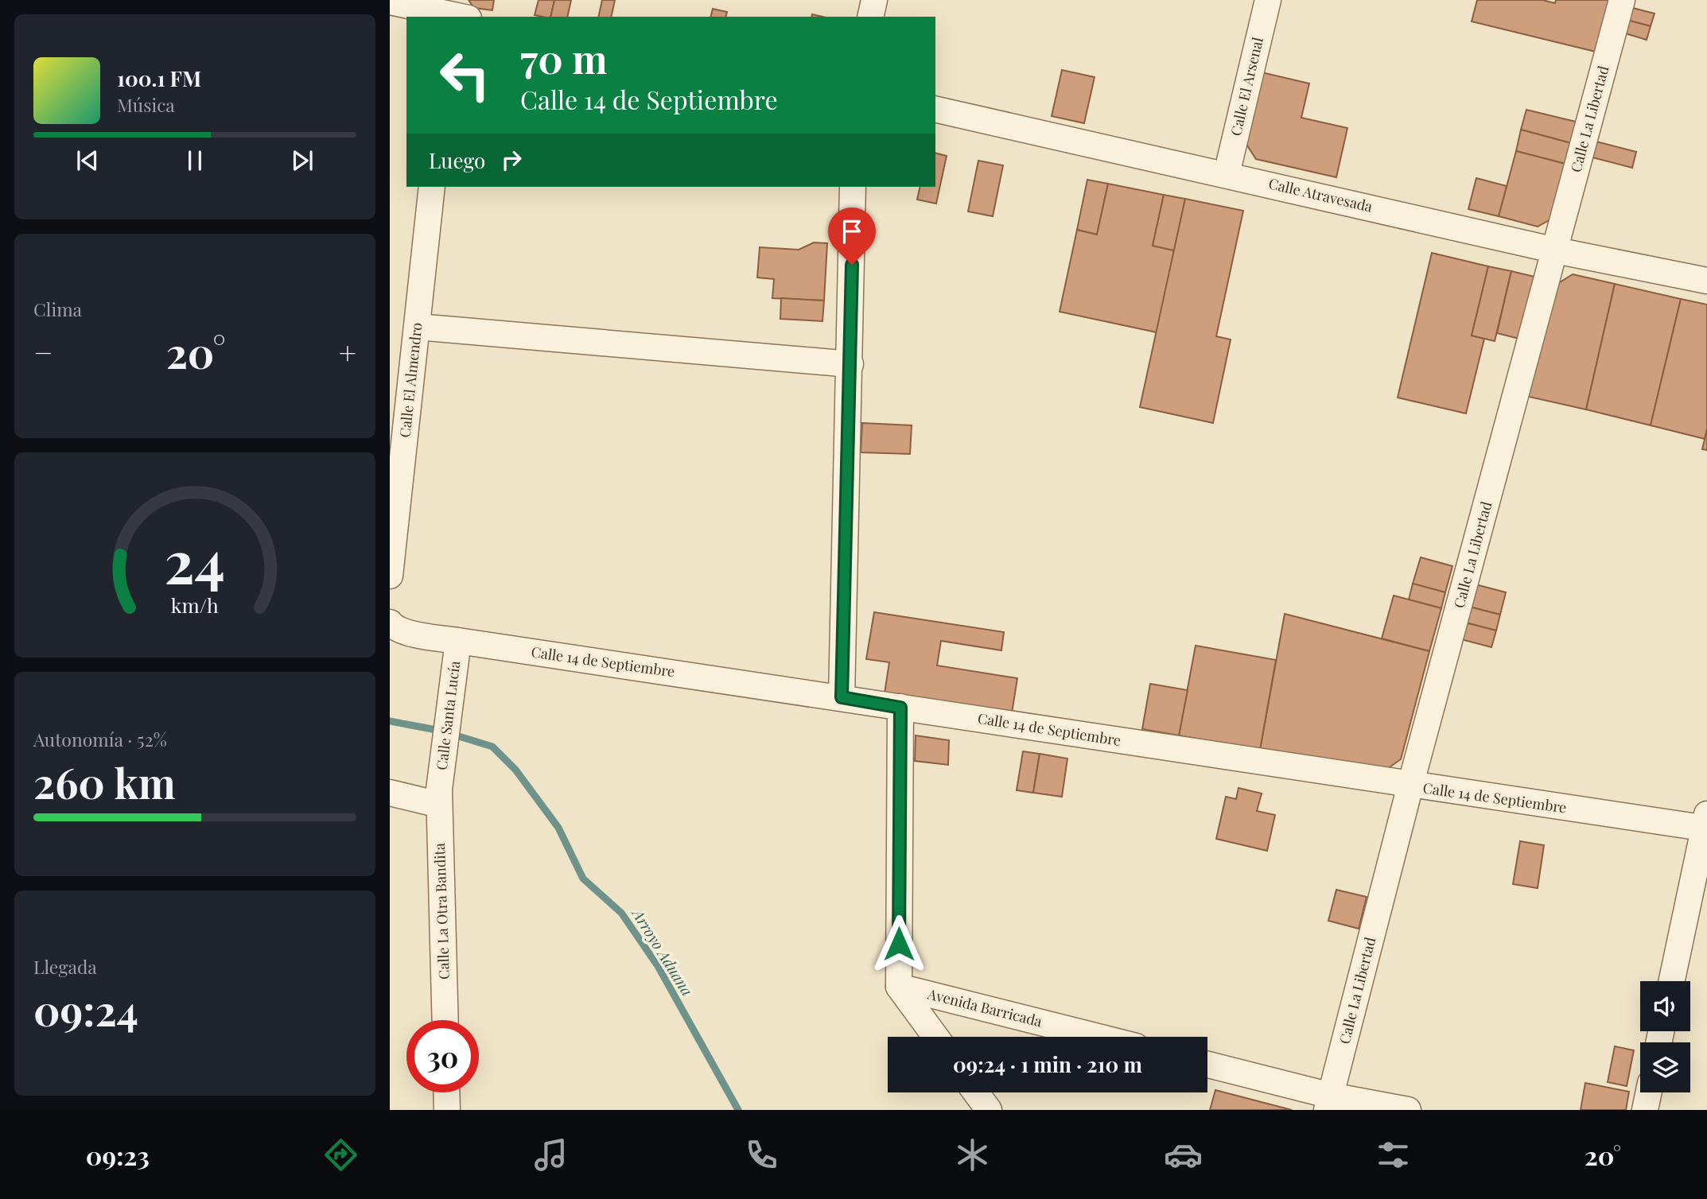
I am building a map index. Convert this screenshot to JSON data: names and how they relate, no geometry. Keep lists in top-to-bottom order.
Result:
{
  "streets": {
    "street": [
      "Calle El Arsenal",
      "Calle La Libertad",
      "Calle Atravesada",
      "Calle El Almendro",
      "Calle 14 de Septiembre",
      "Calle Santa Lucía",
      "Calle La Otra Bandita",
      "Avenida Barricada"
    ]
  },
  "crossings": [
    ["Calle El Arsenal", "Calle Atravesada"],
    ["Calle La Libertad", "Calle Atravesada"],
    ["Calle La Libertad", "Calle 14 de Septiembre"],
    ["Calle 14 de Septiembre", "Calle Santa Lucía"],
    ["Calle Santa Lucía", "Calle La Otra Bandita"]
  ],
  "water": ["Arroyo Aduana"],
  "page": {
    "turn": ["70 m", "Calle 14 de Septiembre"],
    "song": ["100.1 FM", "Música"],
    "then": "Luego",
    "tile": [
      "Clima",
      ["Autonomía · 52%", "260 km"],
      ["Llegada", "09:24"]
    ],
    "heat": ["−", "20°", "+"],
    "limit": "30",
    "trip": "09:24 · 1 min · 210 m",
    "tabs": ["09:23", "20°"],
    "gauge": ["24", "km/h"]
  }
}
